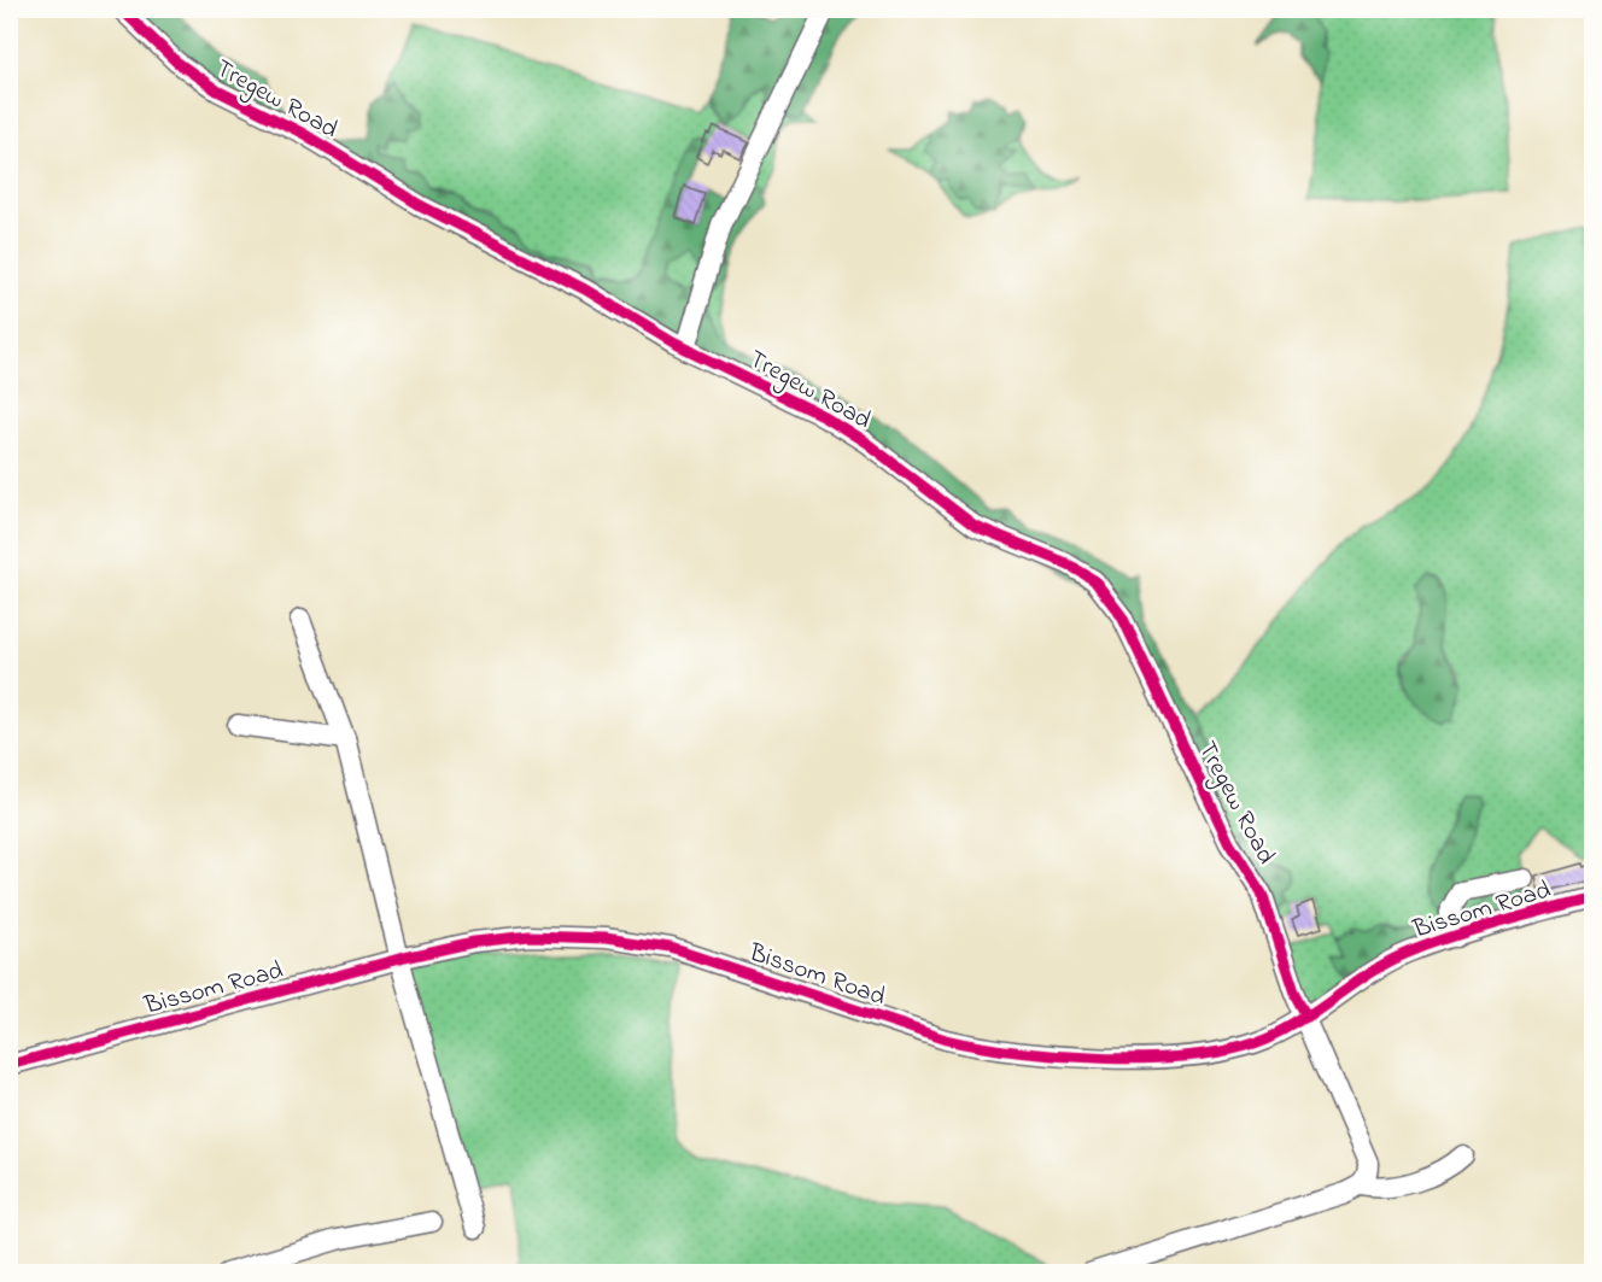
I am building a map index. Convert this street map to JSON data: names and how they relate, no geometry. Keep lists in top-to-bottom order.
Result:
{
  "streets": {
    "street": ["Tregew Road", "Bissom Road"]
  },
  "crossings": [
    ["Tregew Road", "Bissom Road"]
  ]
}
